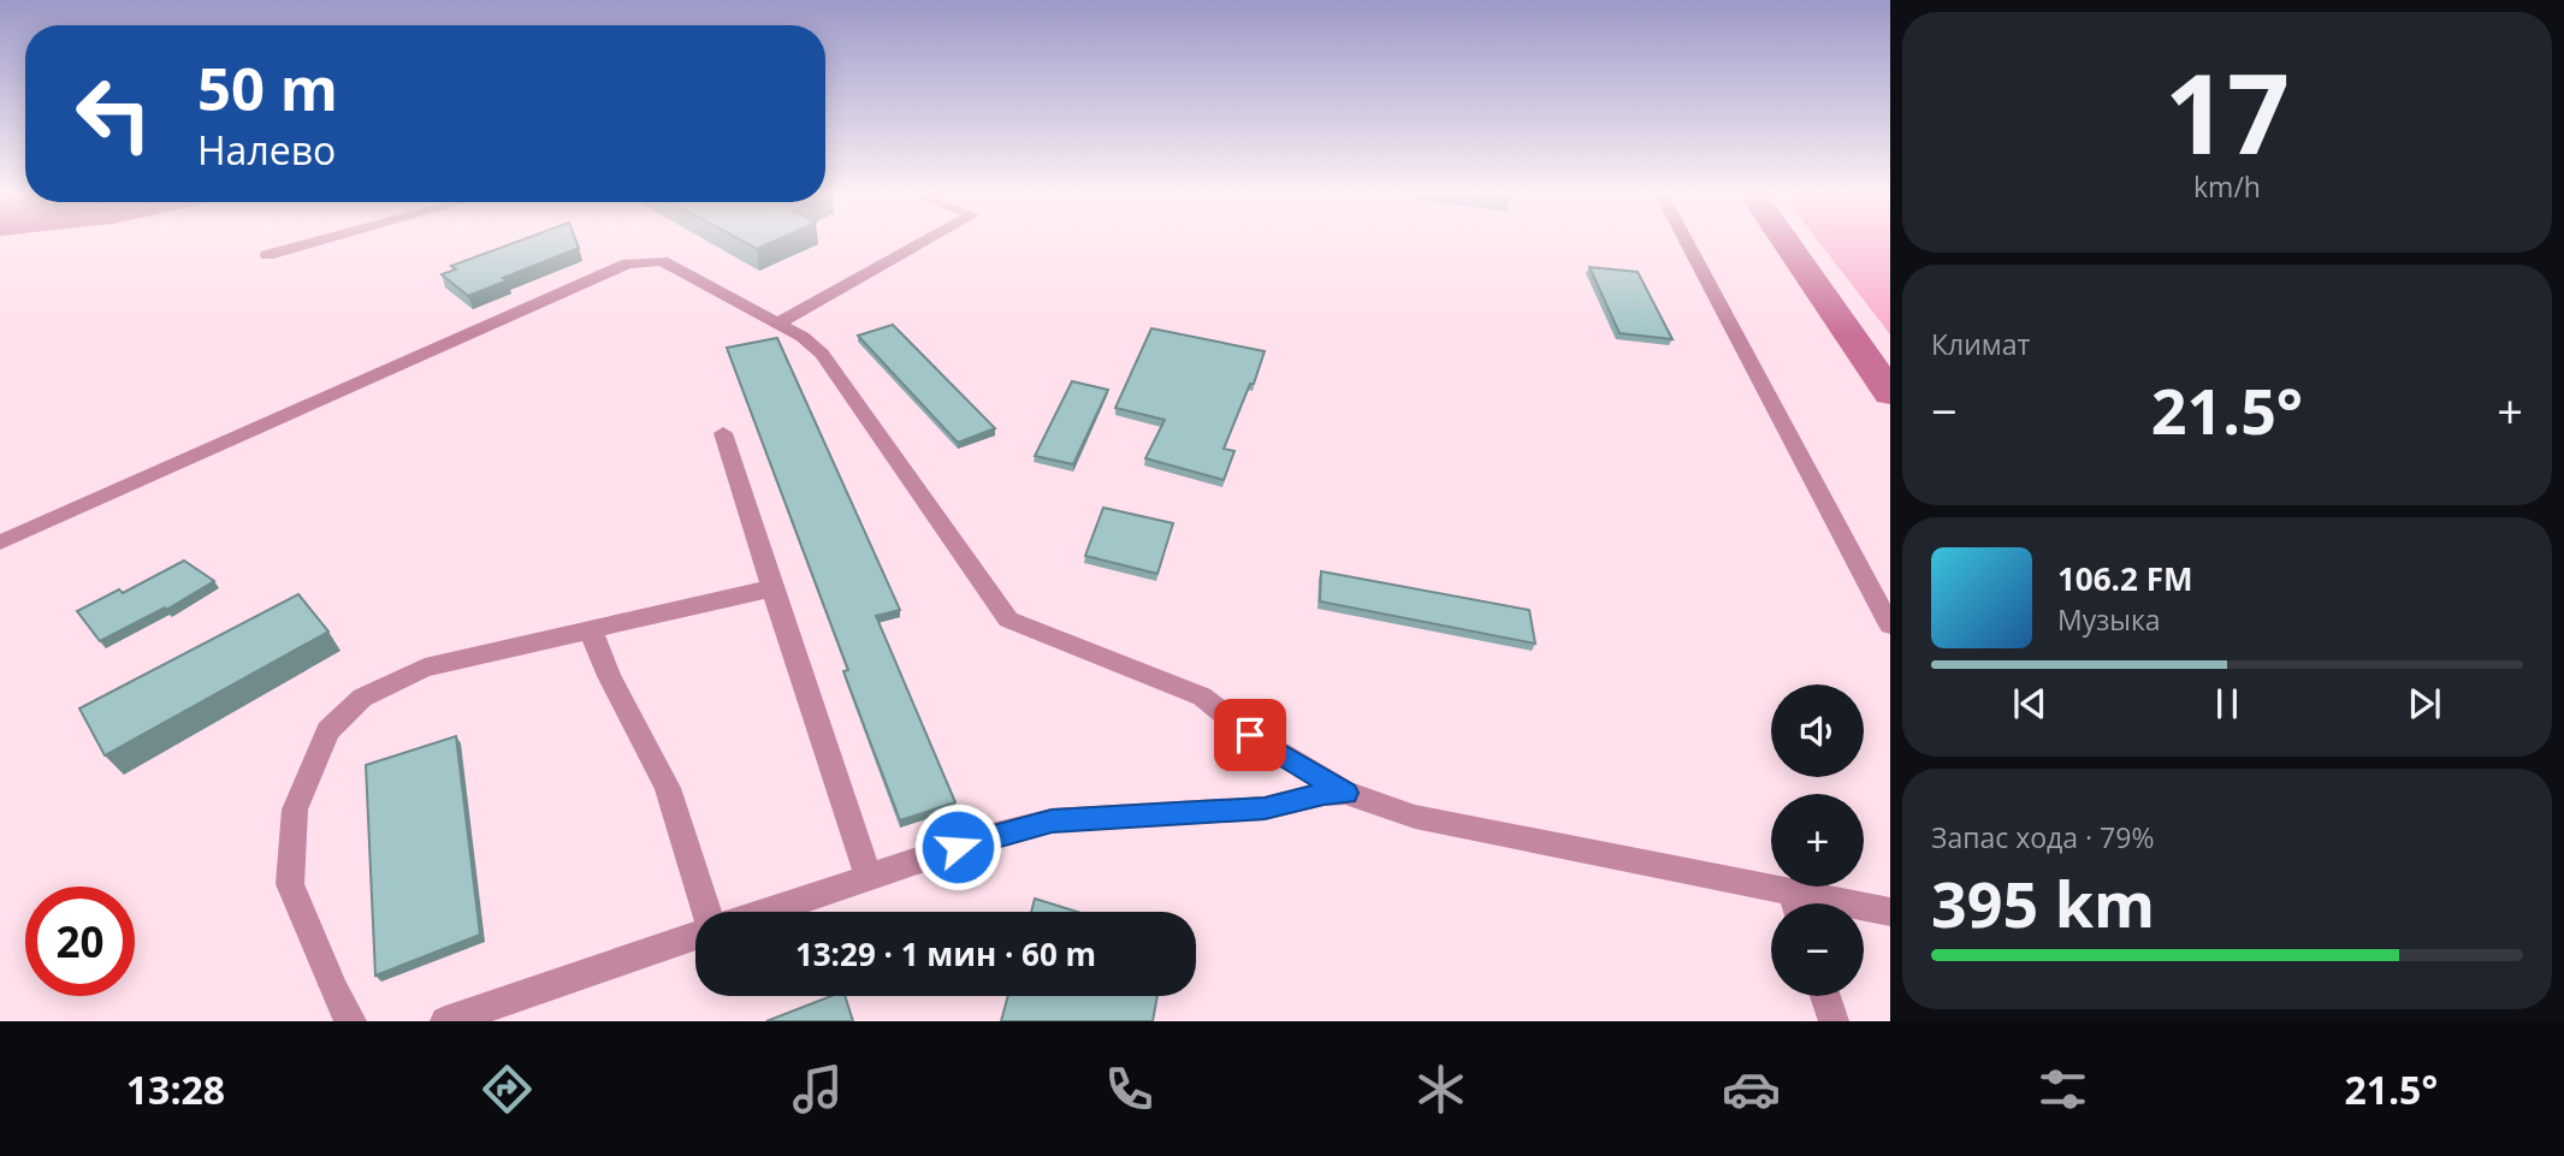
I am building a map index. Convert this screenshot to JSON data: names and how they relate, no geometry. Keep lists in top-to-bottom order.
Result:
{
  "page": {
    "tile": [
      ["17", "km/h"],
      "Климат",
      ["Запас хода · 79%", "395 km"]
    ],
    "turn": ["50 m", "Налево"],
    "heat": ["−", "21.5°", "+"],
    "song": ["106.2 FM", "Музыка"],
    "map_buttons": ["+", "−"],
    "limit": "20",
    "trip": "13:29 · 1 мин · 60 m",
    "tabs": ["13:28", "21.5°"]
  }
}
